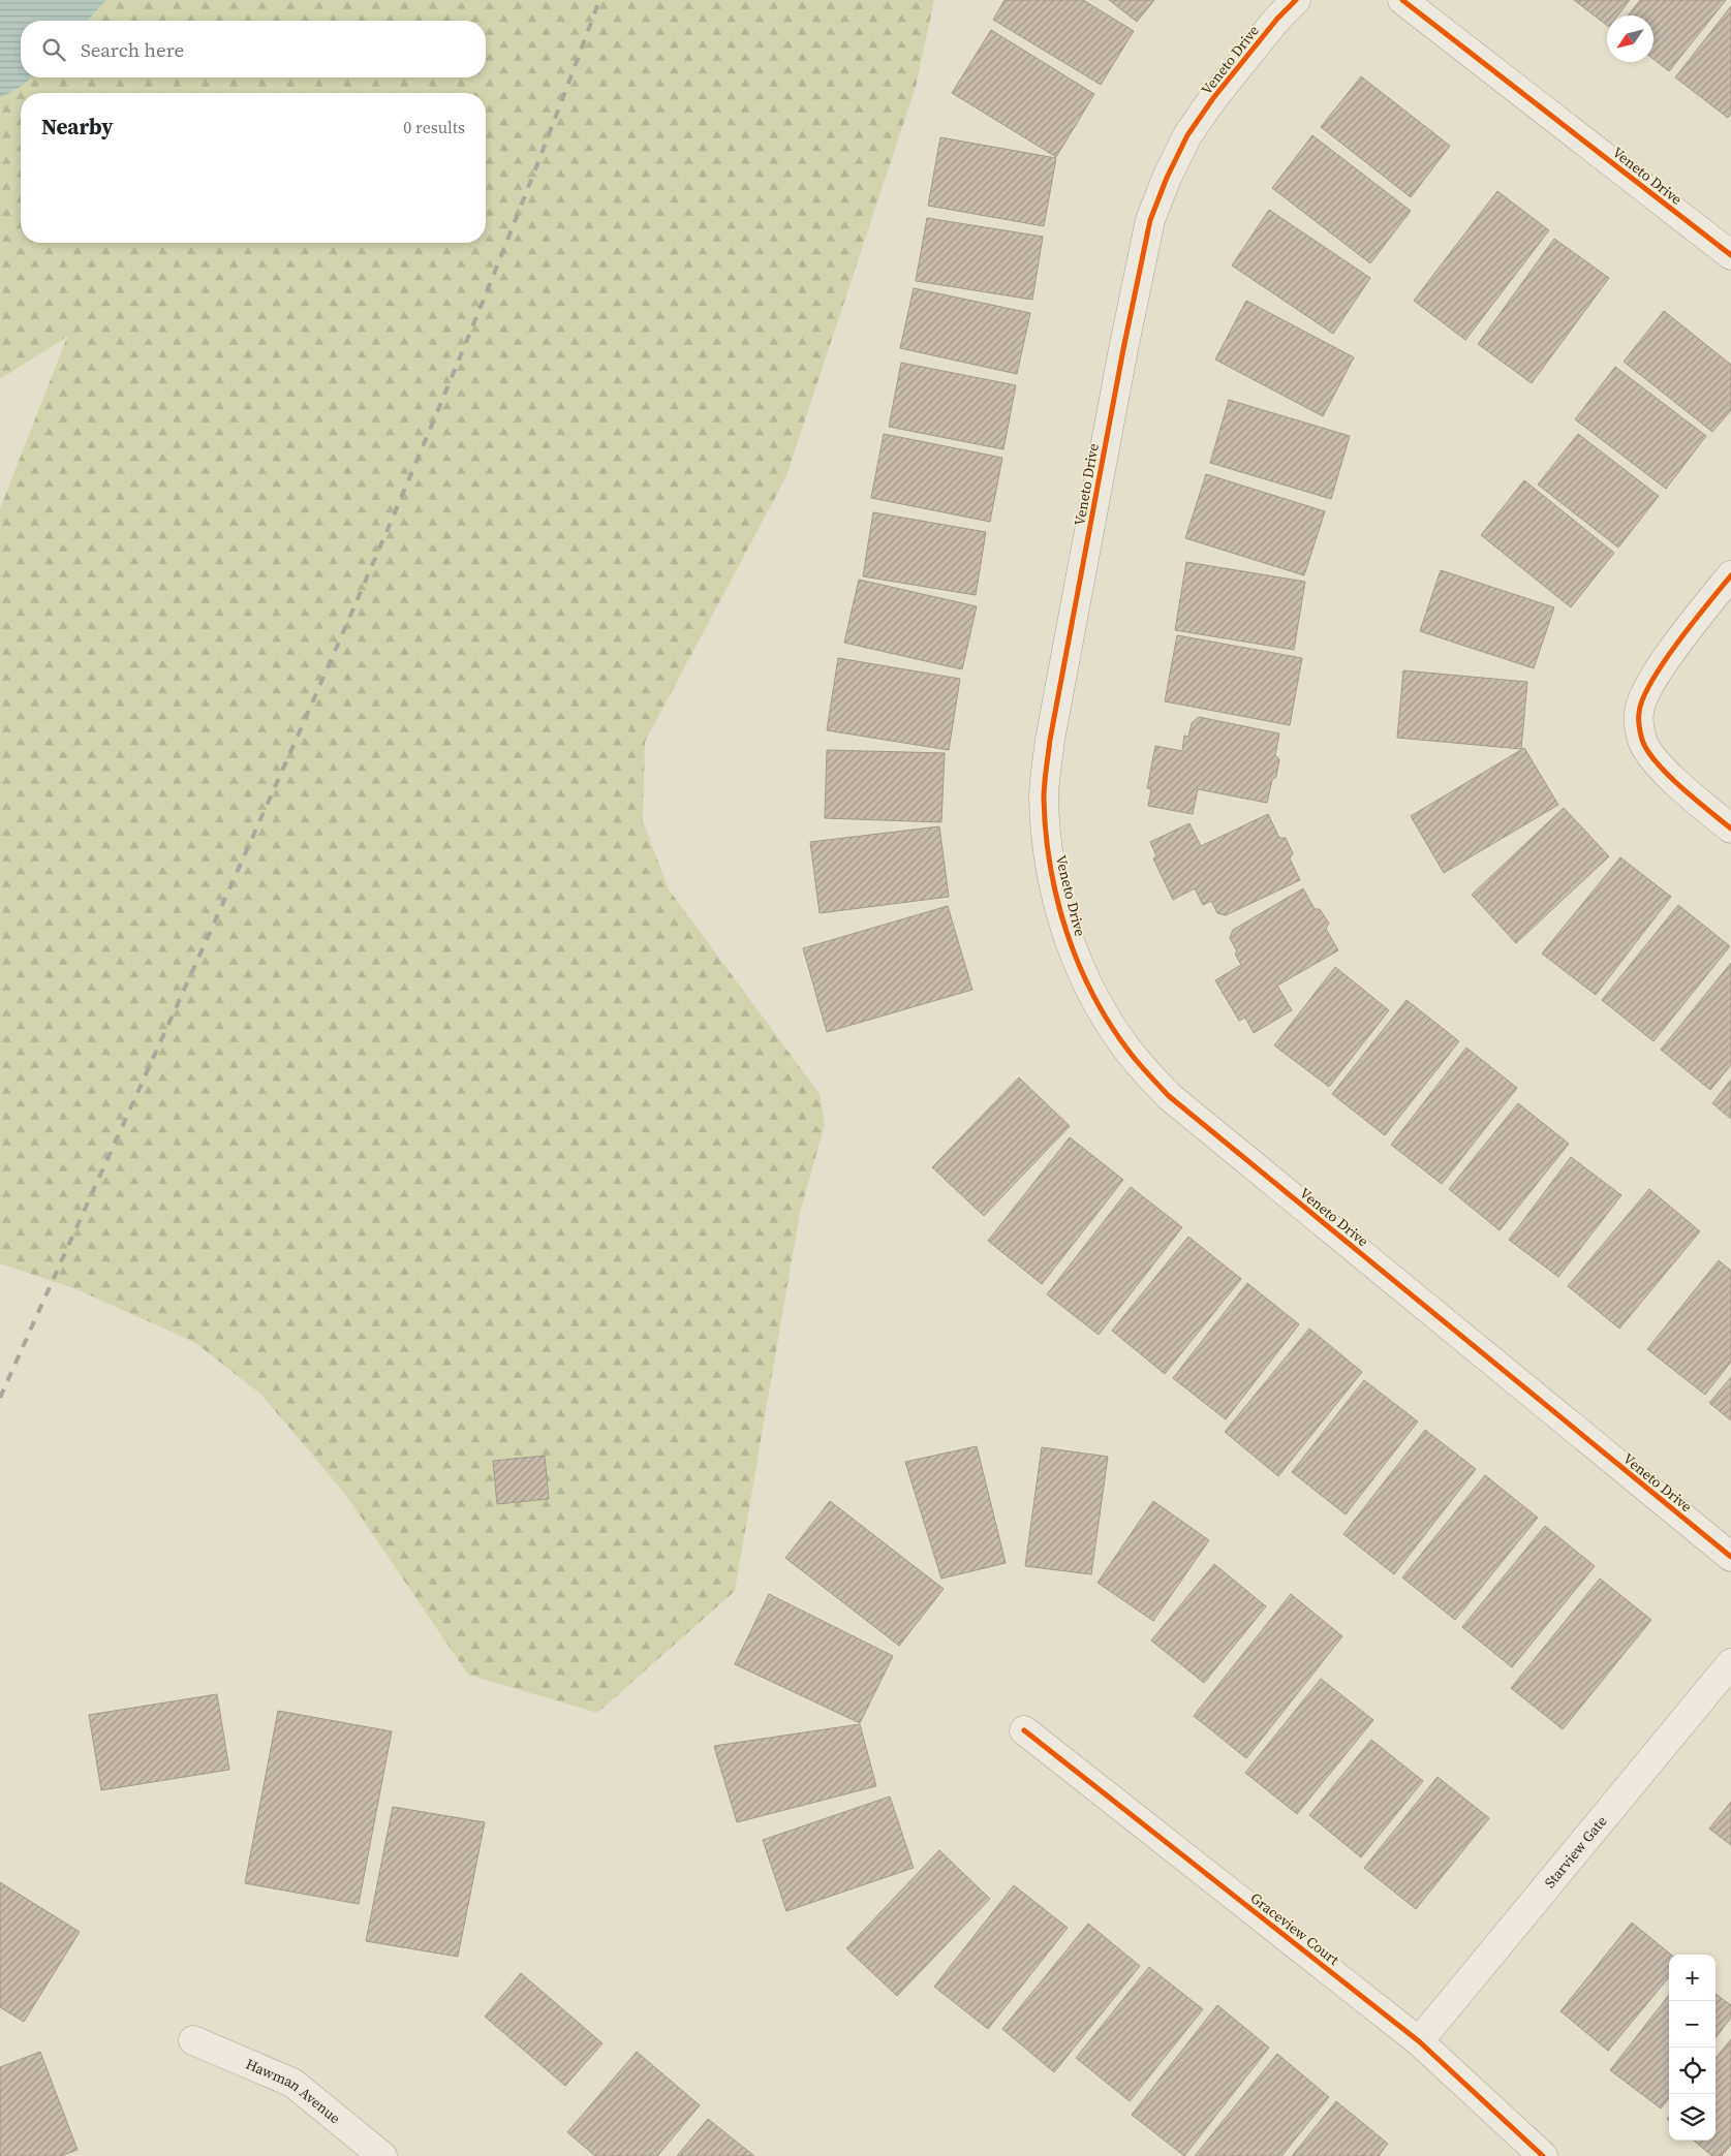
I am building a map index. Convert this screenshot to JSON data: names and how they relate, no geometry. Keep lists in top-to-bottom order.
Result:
{
  "streets": {
    "street": [
      "Veneto Drive",
      "Starview Gate",
      "Graceview Court",
      "Hawman Avenue"
    ]
  },
  "crossings": [
    ["Starview Gate", "Graceview Court"]
  ],
  "north": "bottom left",
  "page": {
    "search": "Search here",
    "heading": ["Nearby", "0 results"],
    "map_buttons": ["+", "−"]
  }
}
